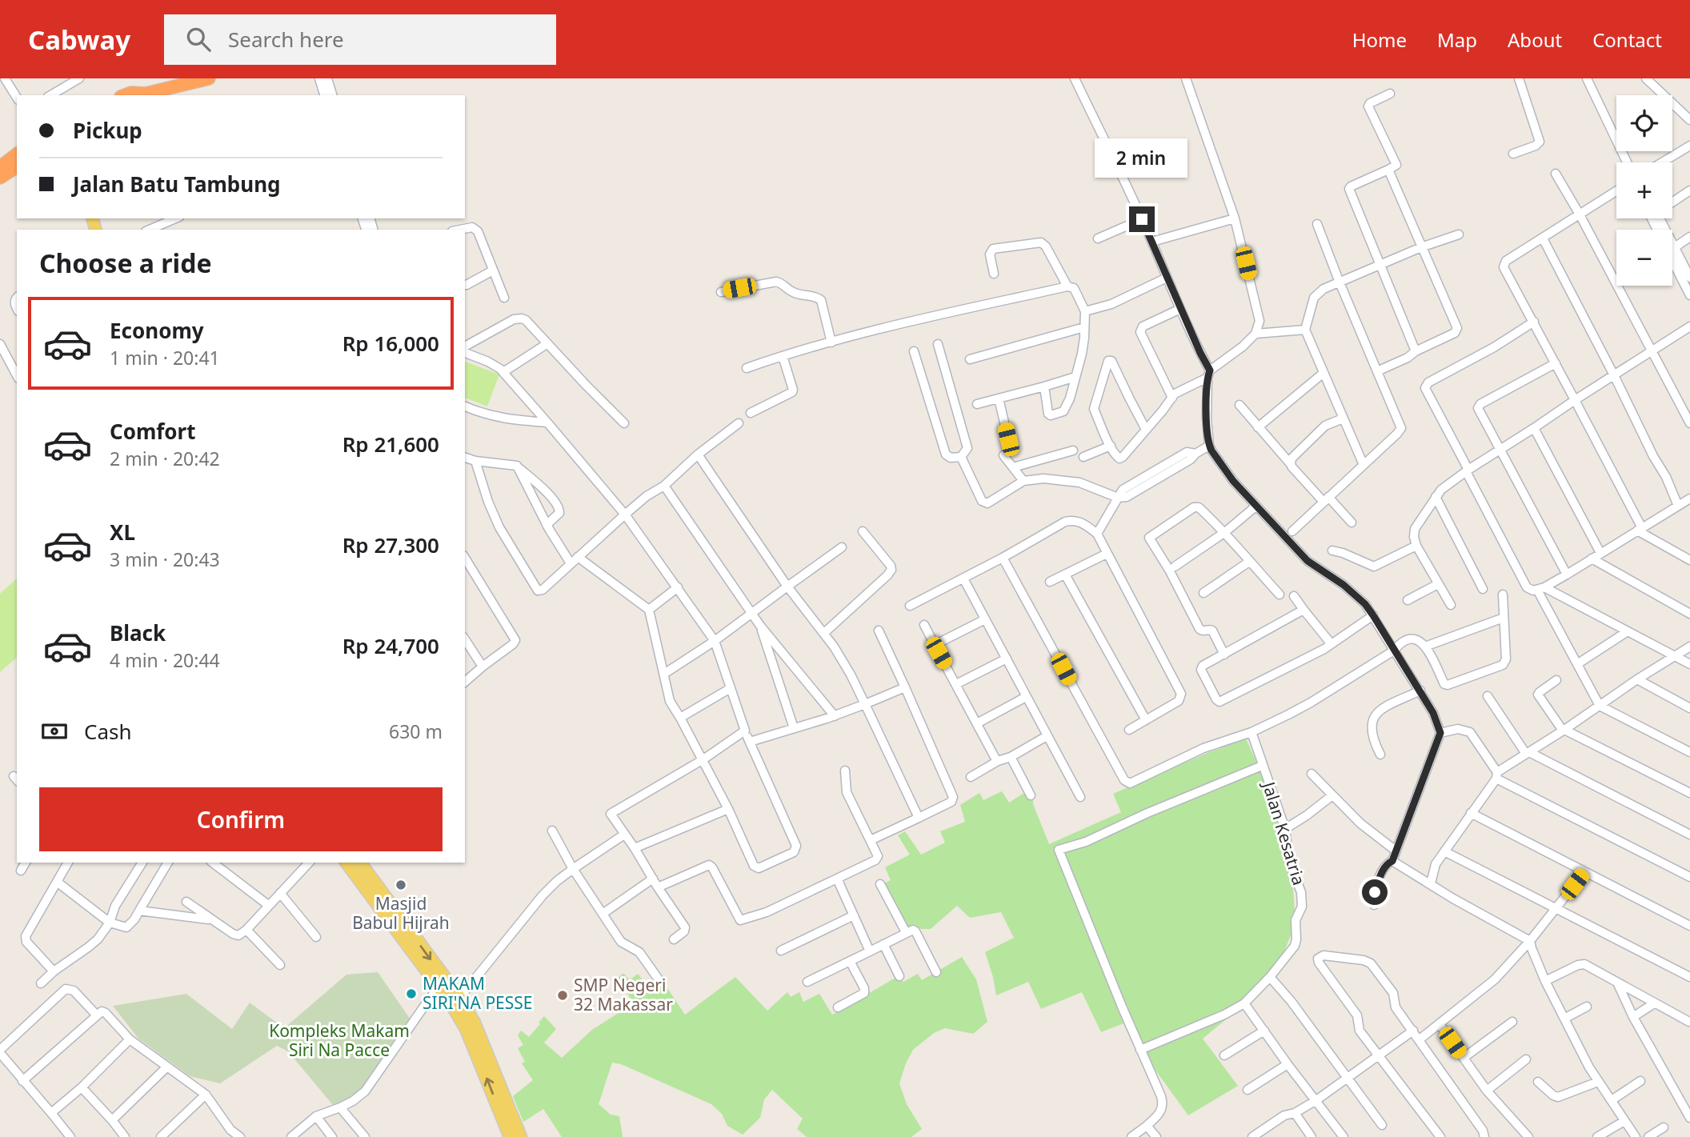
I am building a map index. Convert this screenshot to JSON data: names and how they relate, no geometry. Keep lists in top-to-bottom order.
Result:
{
  "streets": {
    "street": ["Jalan Kesatria"]
  },
  "parks": ["Kompleks Makam Siri Na Pacce"],
  "places": ["Masjid Babul Hijrah", "MAKAM SIRI'NA PESSE", "SMP Negeri 32 Makassar"],
  "page": {
    "header": "Cabway",
    "search": "Search here",
    "nav": [
      "Home",
      "Map",
      "About",
      "Contact"
    ],
    "map_buttons": ["+", "−"],
    "banner": ["Pickup", "Jalan Batu Tambung"],
    "bubble": "2 min",
    "heading": "Choose a ride",
    "list": [
      {
        "name": "Economy",
        "note": "1 min · 20:41",
        "value": "Rp 16,000"
      },
      {
        "name": "Comfort",
        "note": "2 min · 20:42",
        "value": "Rp 21,600"
      },
      {
        "name": "XL",
        "note": "3 min · 20:43",
        "value": "Rp 27,300"
      },
      {
        "name": "Black",
        "note": "4 min · 20:44",
        "value": "Rp 24,700"
      }
    ],
    "pay": ["Cash", "630 m"],
    "buttons": "Confirm"
  }
}
